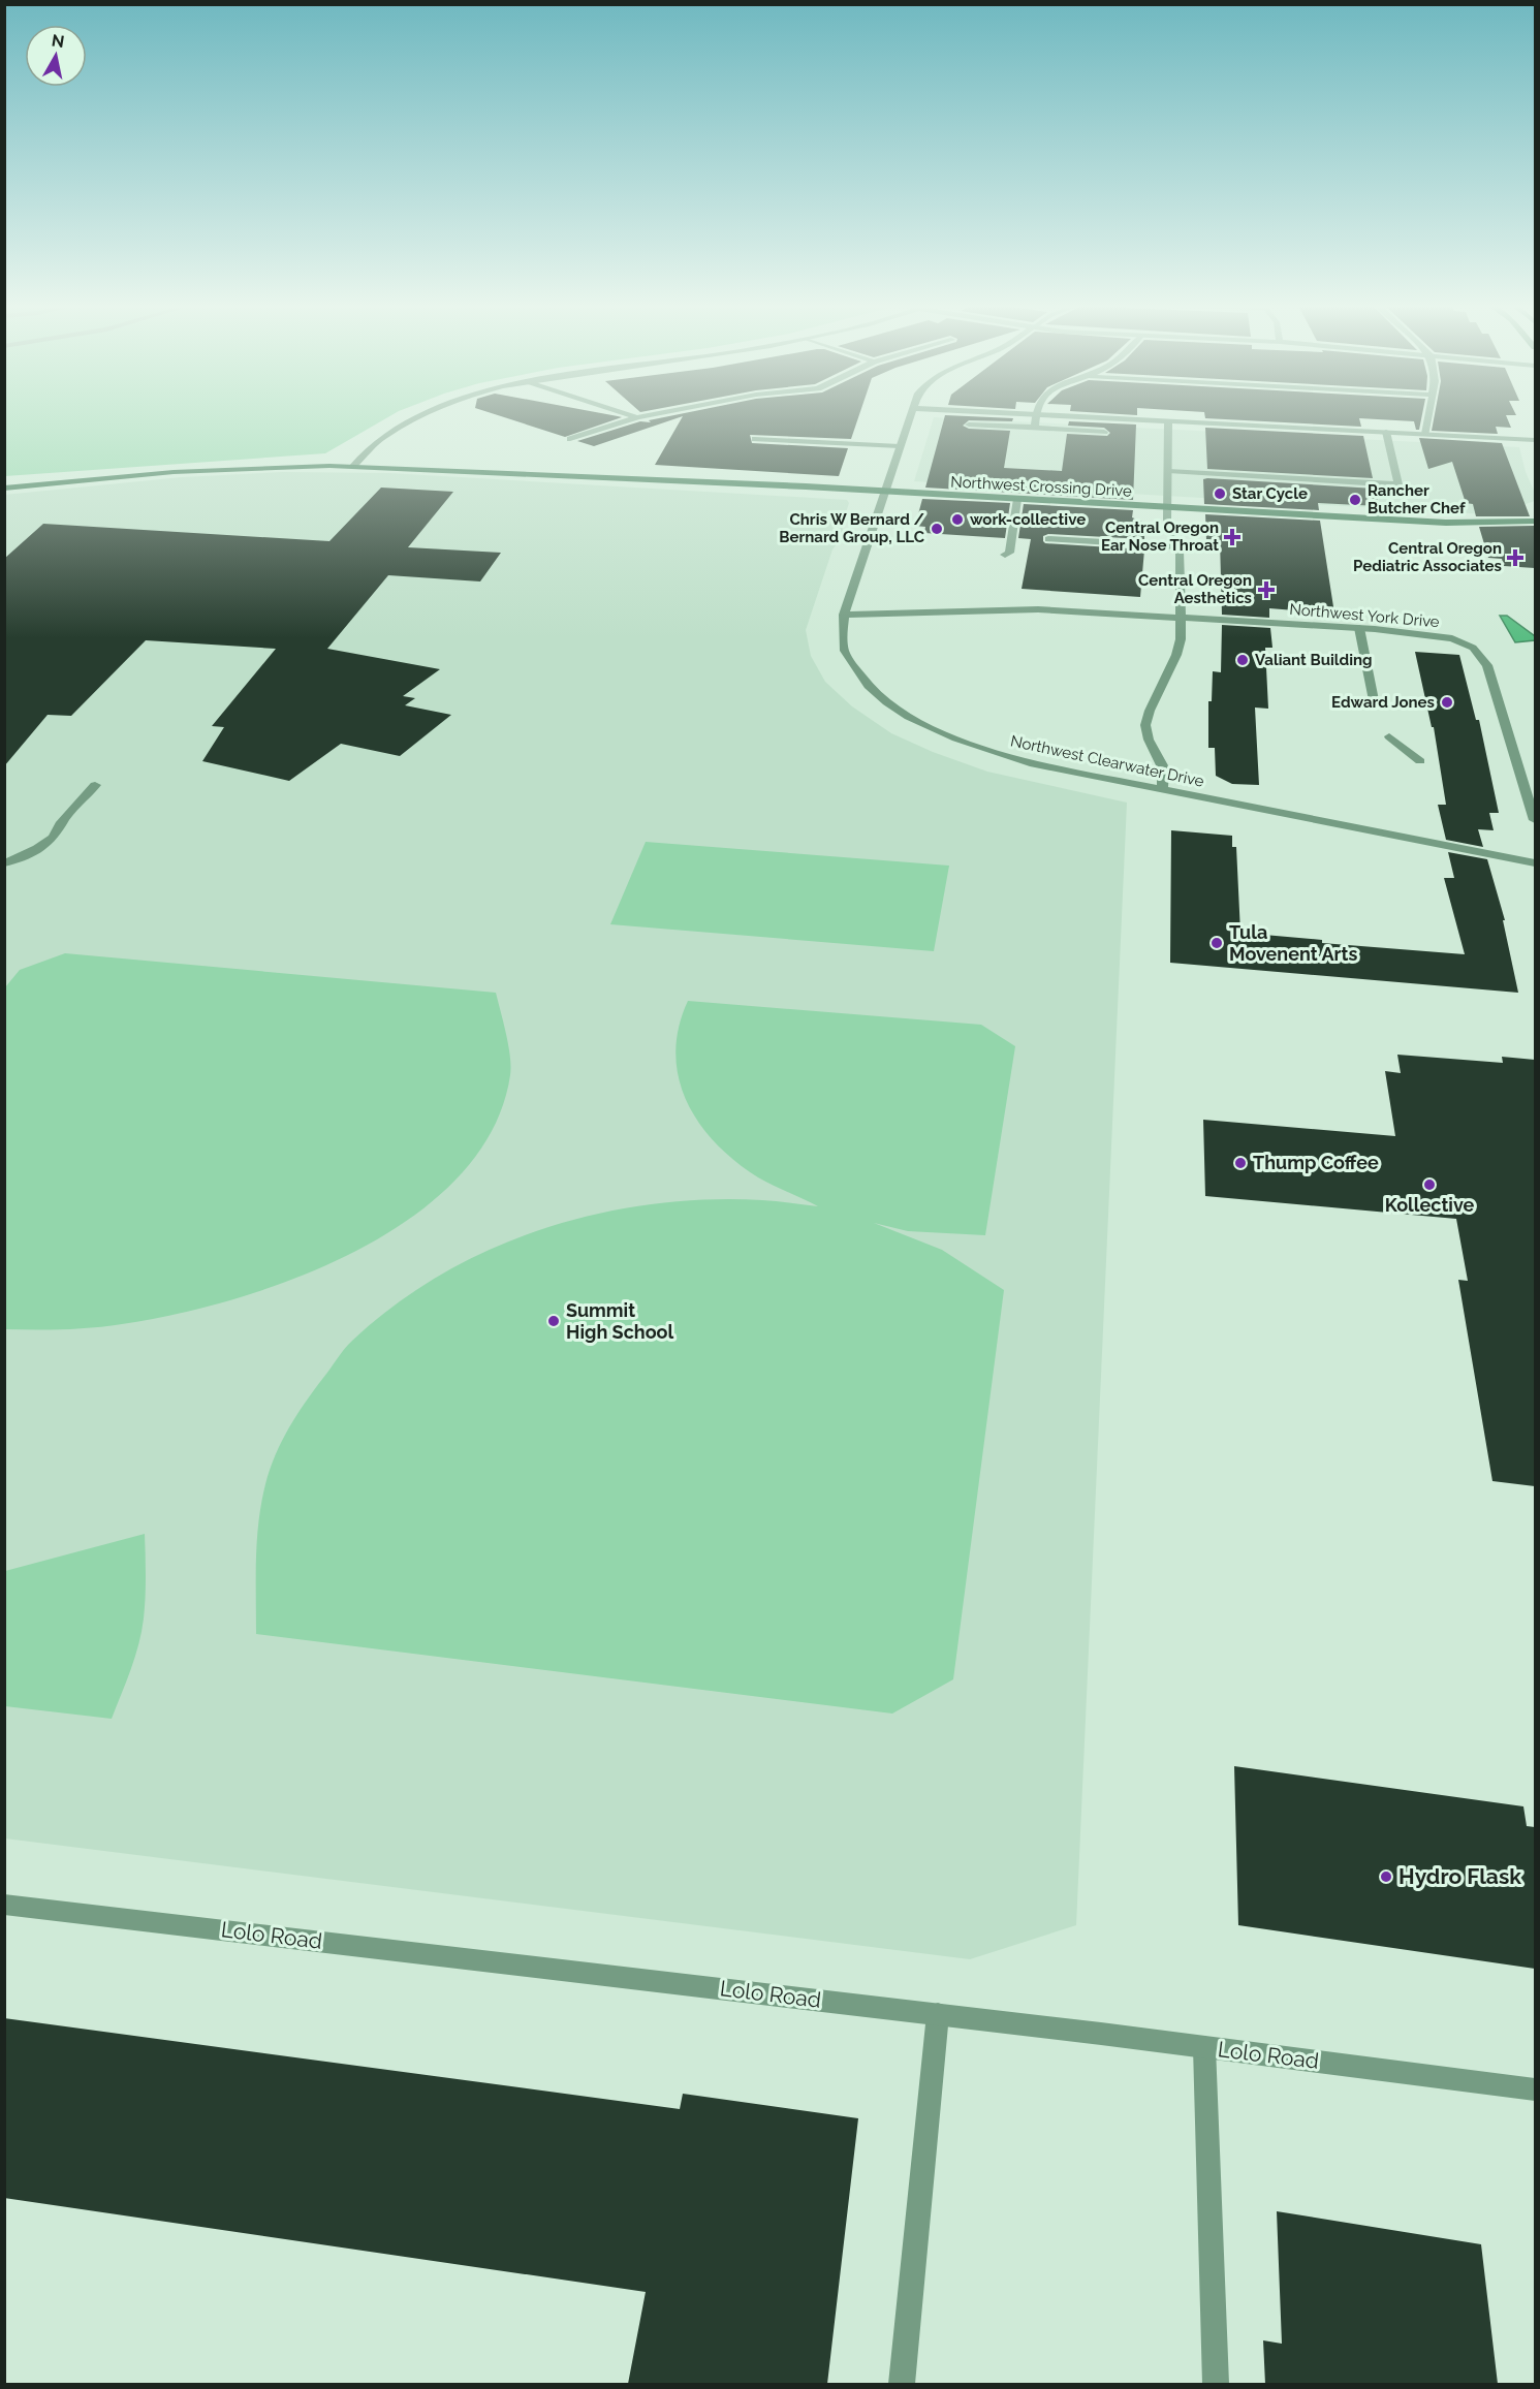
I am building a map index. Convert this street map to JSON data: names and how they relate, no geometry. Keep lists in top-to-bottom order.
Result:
{
  "streets": {
    "street": [
      "Northwest Crossing Drive",
      "Northwest York Drive",
      "Northwest Clearwater Drive",
      "Lolo Road"
    ]
  },
  "crossings": [
    ["Northwest Crossing Drive", "Northwest Clearwater Drive"],
    ["Northwest York Drive", "Northwest Clearwater Drive"]
  ],
  "places": {
    "other": [
      "Star Cycle",
      "Rancher Butcher Chef",
      "work-collective",
      "Chris W Bernard / Bernard Group, LLC",
      "Valiant Building",
      "Edward Jones",
      "Tula Movenent Arts",
      "Thump Coffee",
      "Kollective",
      "Summit High School",
      "Hydro Flask"
    ],
    "health": ["Central Oregon Ear Nose Throat", "Central Oregon Pediatric Associates", "Central Oregon Aesthetics"]
  },
  "north": "top"
}
